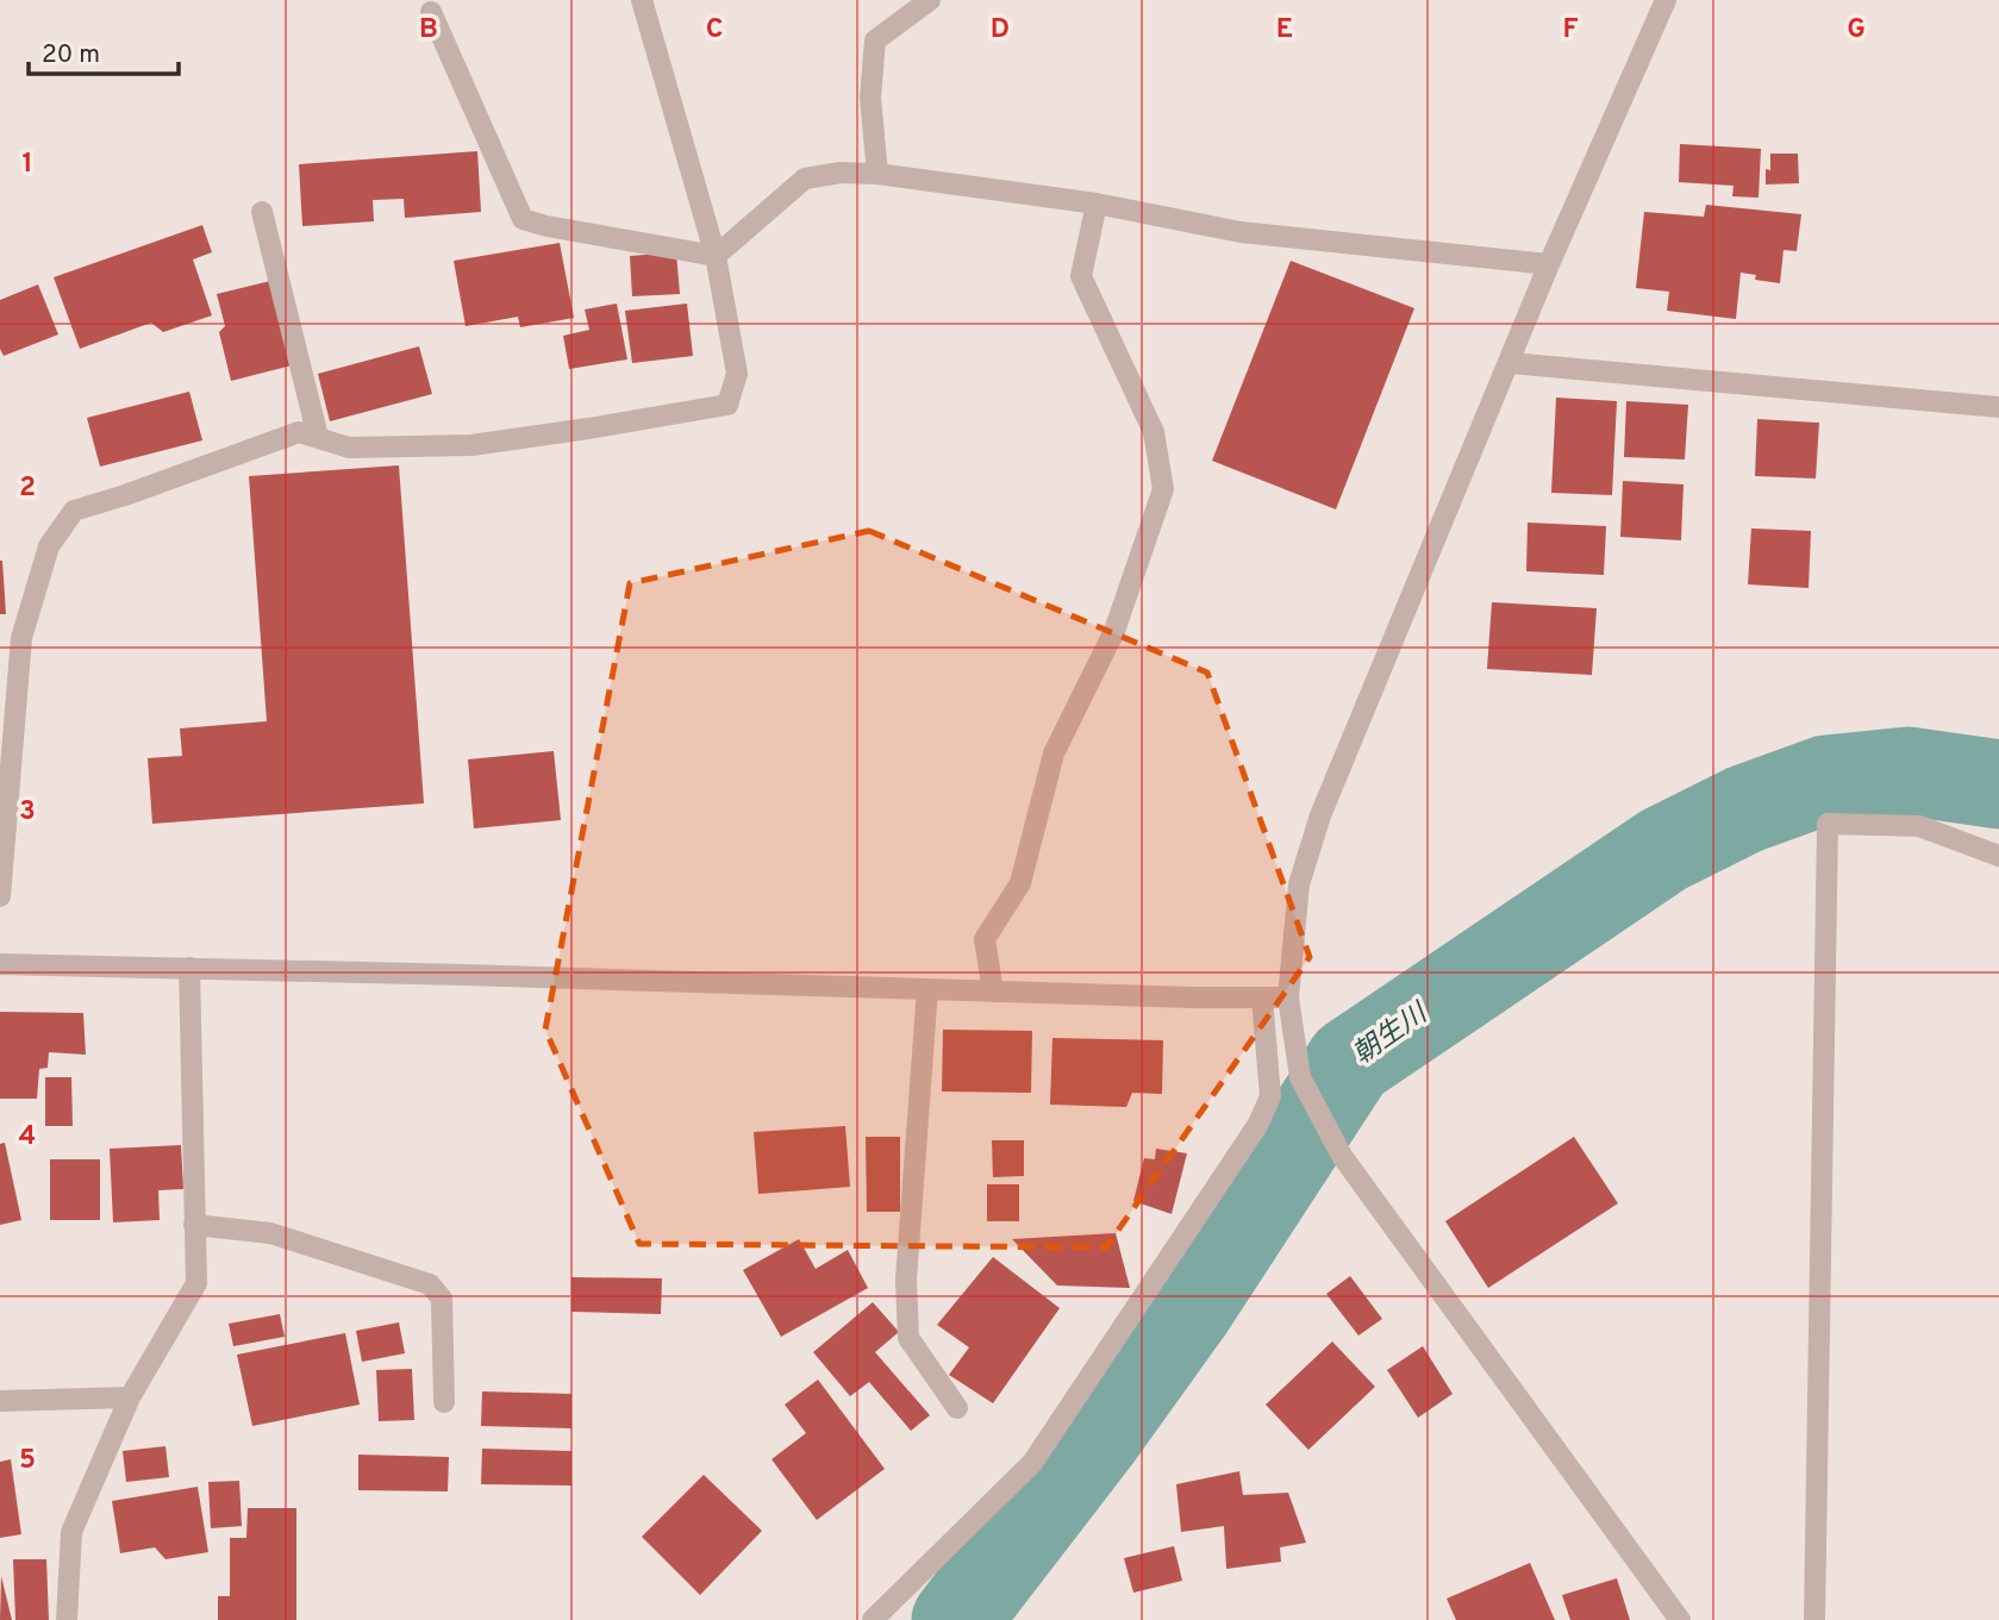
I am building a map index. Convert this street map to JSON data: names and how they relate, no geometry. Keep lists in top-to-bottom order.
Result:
{
  "water": ["朝生川"],
  "scale_bar": "20 m",
  "grid": {
    "columns": [
      "B",
      "C",
      "D",
      "E",
      "F",
      "G"
    ],
    "rows": [
      "1",
      "2",
      "3",
      "4",
      "5"
    ]
  }
}
